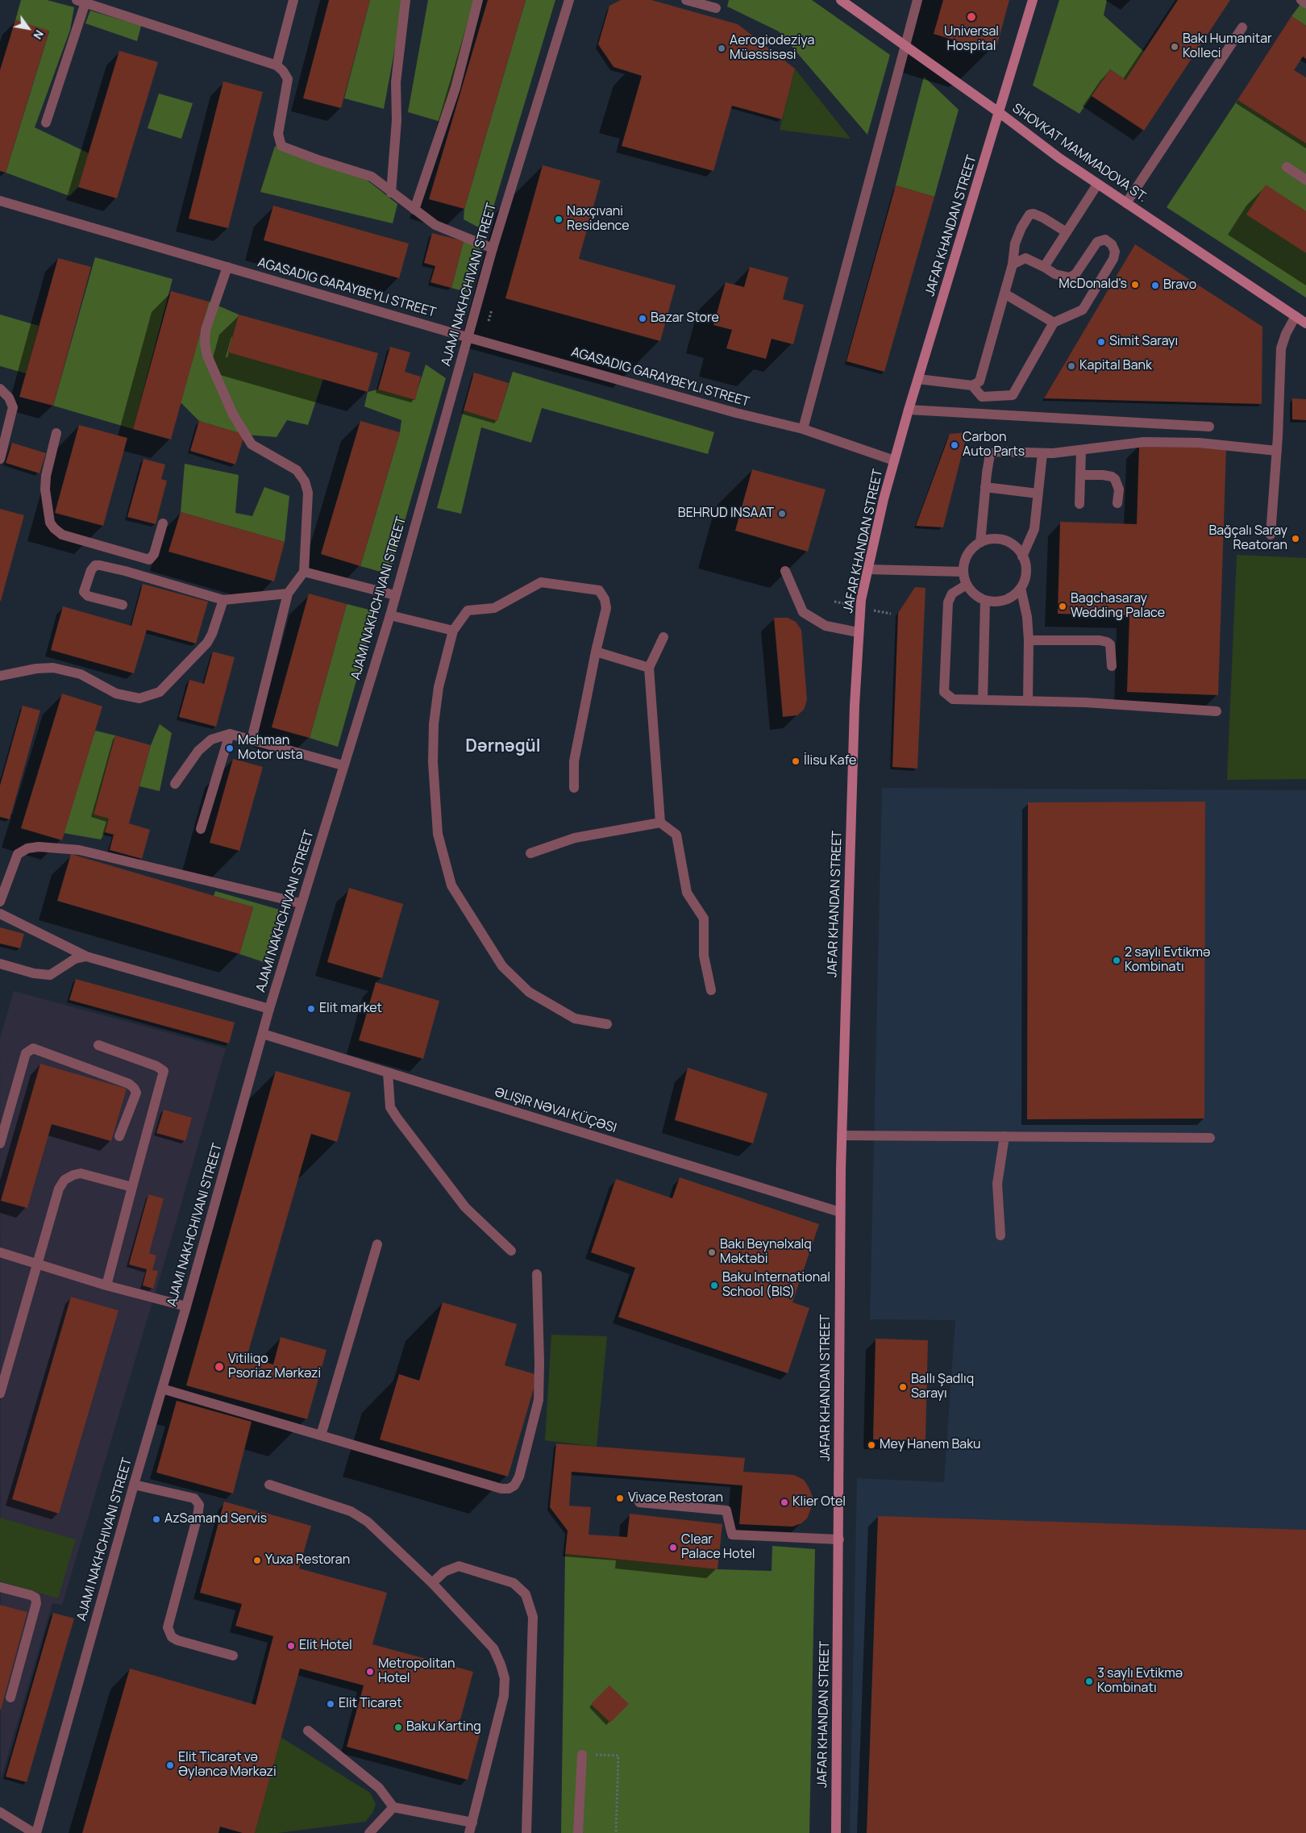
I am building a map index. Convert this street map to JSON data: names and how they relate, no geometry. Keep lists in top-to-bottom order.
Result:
{
  "streets": {
    "main road": ["SHOVKAT MAMMADOVA ST.", "JAFAR KHANDAN STREET"],
    "street": ["AJAMI NAKHCHIVANI STREET", "AGASADIG GARAYBEYLI STREET", "ƏLIŞIR NƏVAI KÜÇƏSI"]
  },
  "crossings": [
    ["SHOVKAT MAMMADOVA ST.", "JAFAR KHANDAN STREET"],
    ["JAFAR KHANDAN STREET", "AGASADIG GARAYBEYLI STREET"],
    ["JAFAR KHANDAN STREET", "ƏLIŞIR NƏVAI KÜÇƏSI"],
    ["AJAMI NAKHCHIVANI STREET", "AGASADIG GARAYBEYLI STREET"],
    ["AJAMI NAKHCHIVANI STREET", "ƏLIŞIR NƏVAI KÜÇƏSI"]
  ],
  "districts": ["Dərnəgül"],
  "places": [
    "Universal Hospital",
    "Bakı Humanitar Kolleci",
    "Aerogiodeziya Müəssisəsi",
    "Naxçıvani Residence",
    "McDonald's",
    "Bravo",
    "Bazar Store",
    "Simit Sarayı",
    "Kapital Bank",
    "Carbon Auto Parts",
    "BEHRUD INSAAT",
    "Bağçalı Saray Reatoran",
    "Bagchasaray Wedding Palace",
    "Mehman Motor usta",
    "İlisu Kafe",
    "2 saylı Evtikmə Kombinatı",
    "Elit market",
    "Bakı Beynəlxalq Məktəbi",
    "Baku International School (BIS)",
    "Vitiliqo Psoriaz Mərkəzi",
    "Ballı Şadlıq Sarayı",
    "Mey Hanem Baku",
    "Vivace Restoran",
    "Klier Otel",
    "AzSamand Servis",
    "Clear Palace Hotel",
    "Yuxa Restoran",
    "Elit Hotel",
    "Metropolitan Hotel",
    "3 saylı Evtikmə Kombinatı",
    "Elit Ticarət",
    "Baku Karting",
    "Elit Ticarət və Əyləncə Mərkəzi"
  ],
  "north": "bottom right"
}
